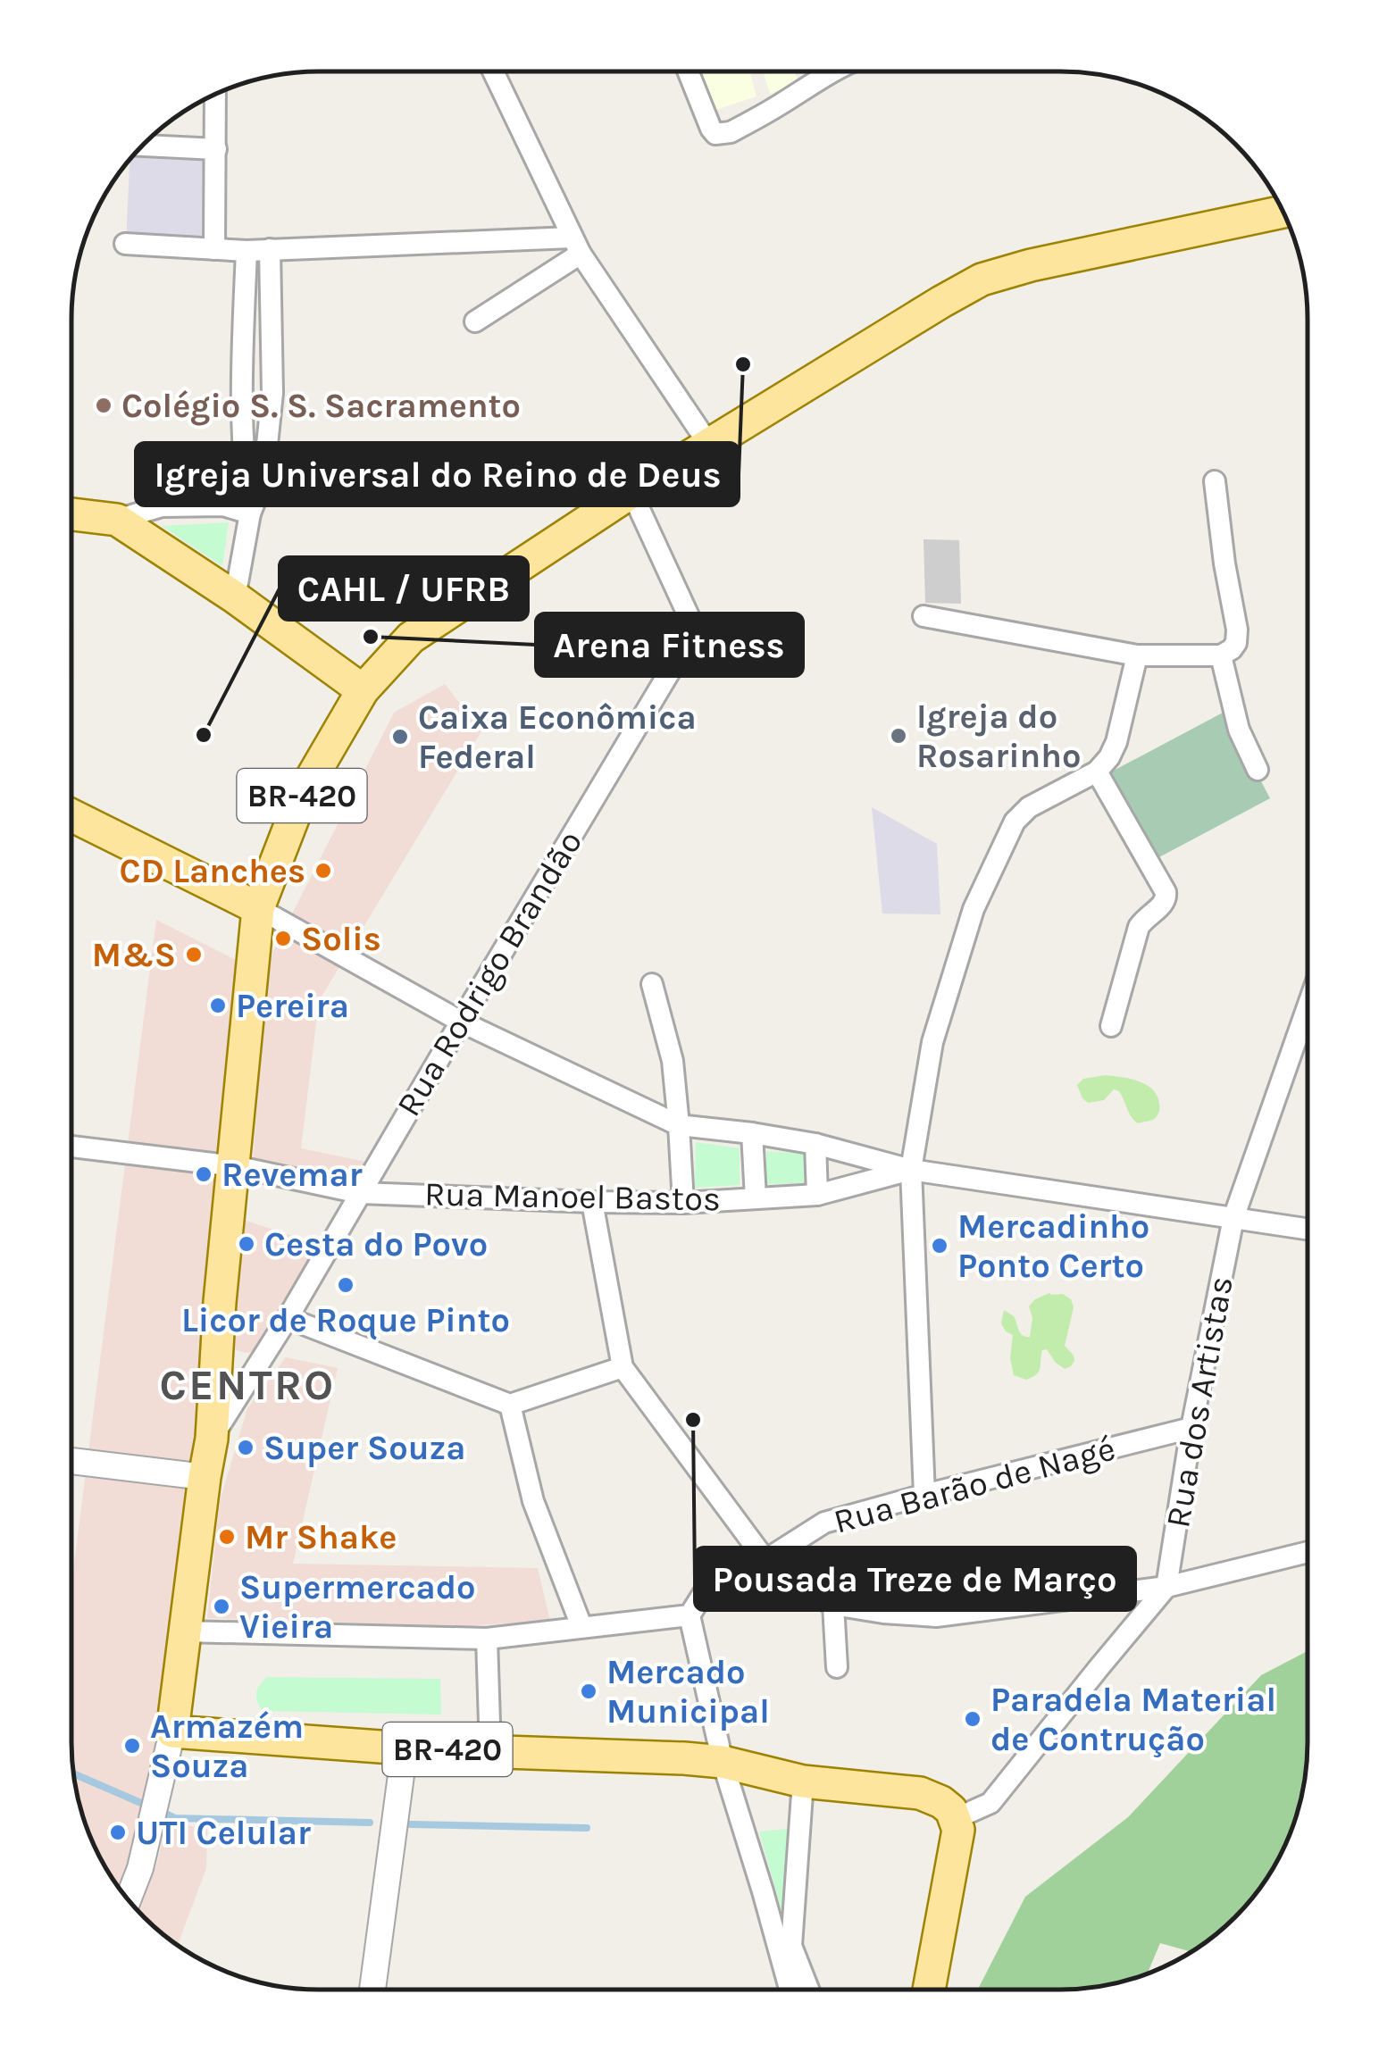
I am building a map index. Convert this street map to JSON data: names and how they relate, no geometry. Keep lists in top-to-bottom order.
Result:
{
  "streets": {
    "main road": ["BR-420"],
    "street": [
      "Rua Rodrigo Brandão",
      "Rua Manoel Bastos",
      "Rua dos Artistas",
      "Rua Barão de Nagé"
    ]
  },
  "crossings": [
    ["BR-420", "Rua Rodrigo Brandão"],
    ["BR-420", "Rua Manoel Bastos"],
    ["Rua Rodrigo Brandão", "Rua Manoel Bastos"],
    ["Rua dos Artistas", "Rua Barão de Nagé"]
  ],
  "districts": ["CENTRO"],
  "places": [
    "Igreja Universal do Reino de Deus",
    "Colégio S. S. Sacramento",
    "Arena Fitness",
    "CAHL / UFRB",
    "Igreja do Rosarinho",
    "Caixa Econômica Federal",
    "CD Lanches",
    "Solis",
    "M&S",
    "Pereira",
    "Revemar",
    "Cesta do Povo",
    "Mercadinho Ponto Certo",
    "Licor de Roque Pinto",
    "Pousada Treze de Março",
    "Super Souza",
    "Mr Shake",
    "Supermercado Vieira",
    "Mercado Municipal",
    "Paradela Material de Contrução",
    "Armazém Souza",
    "UTI Celular"
  ]
}
